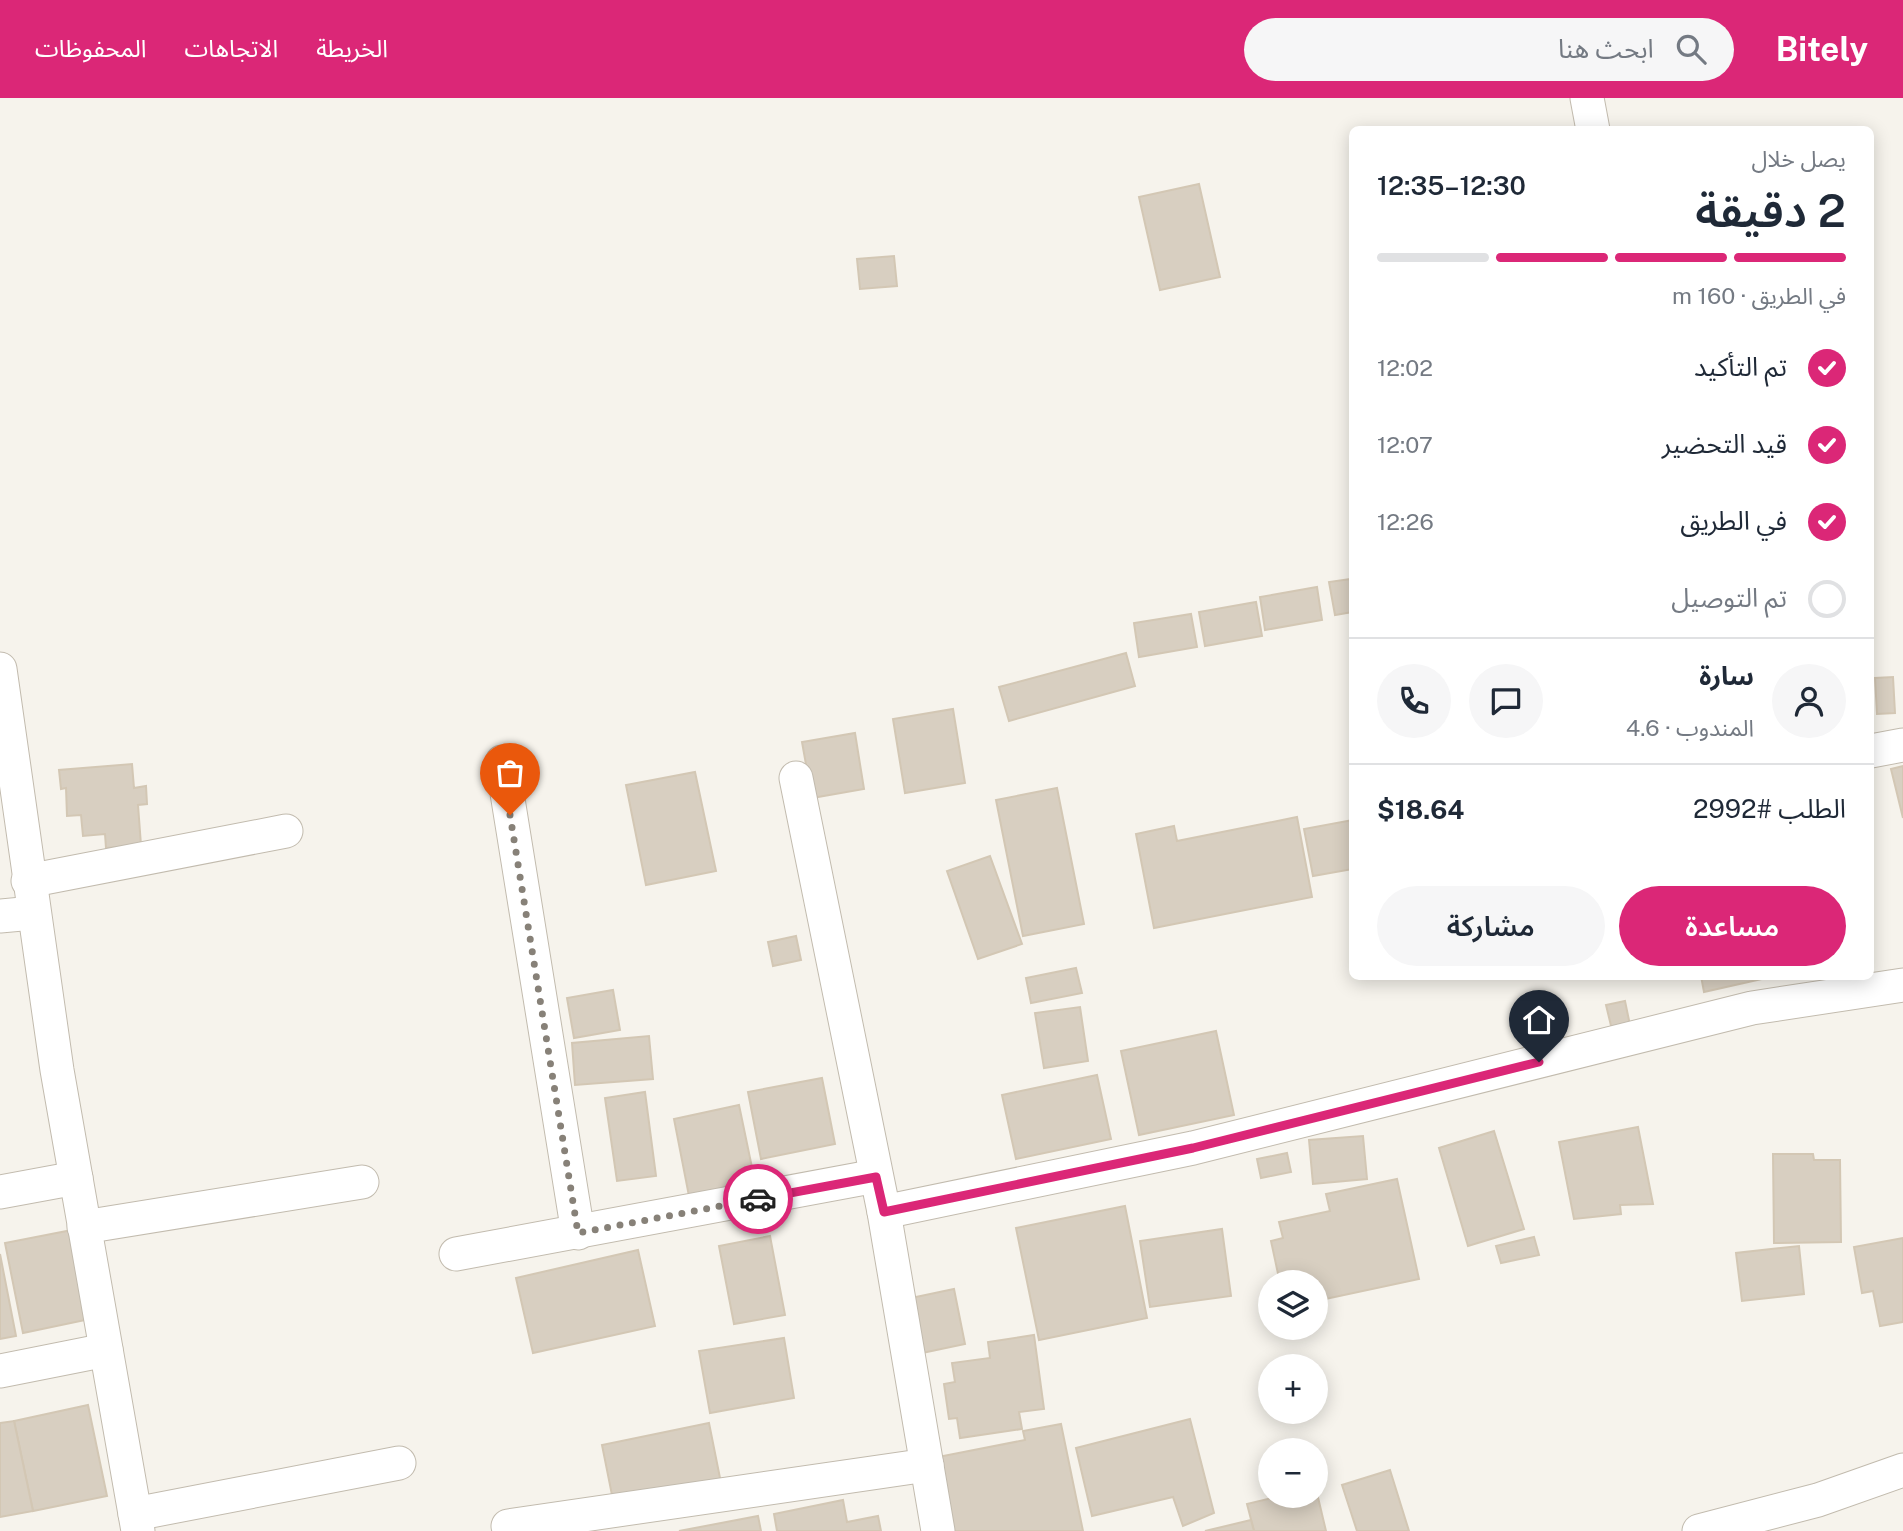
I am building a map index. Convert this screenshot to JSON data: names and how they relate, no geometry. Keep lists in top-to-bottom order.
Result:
{
  "page": {
    "header": "Bitely",
    "search": "ابحث هنا",
    "nav": ["الخريطة", "الاتجاهات", "المحفوظات"],
    "heading": ["2 دقيقة", "يصل خلال", "12:30–12:35"],
    "panel": [
      "سارة",
      "المندوب · 4.6",
      "الطلب #2992",
      "$18.64"
    ],
    "bar": "في الطريق · 160 m",
    "list": [
      ["تم التأكيد", "12:02"],
      ["قيد التحضير", "12:07"],
      ["في الطريق", "12:26"],
      "تم التوصيل"
    ],
    "buttons": ["مساعدة", "مشاركة"],
    "map_buttons": ["+", "−"]
  }
}
